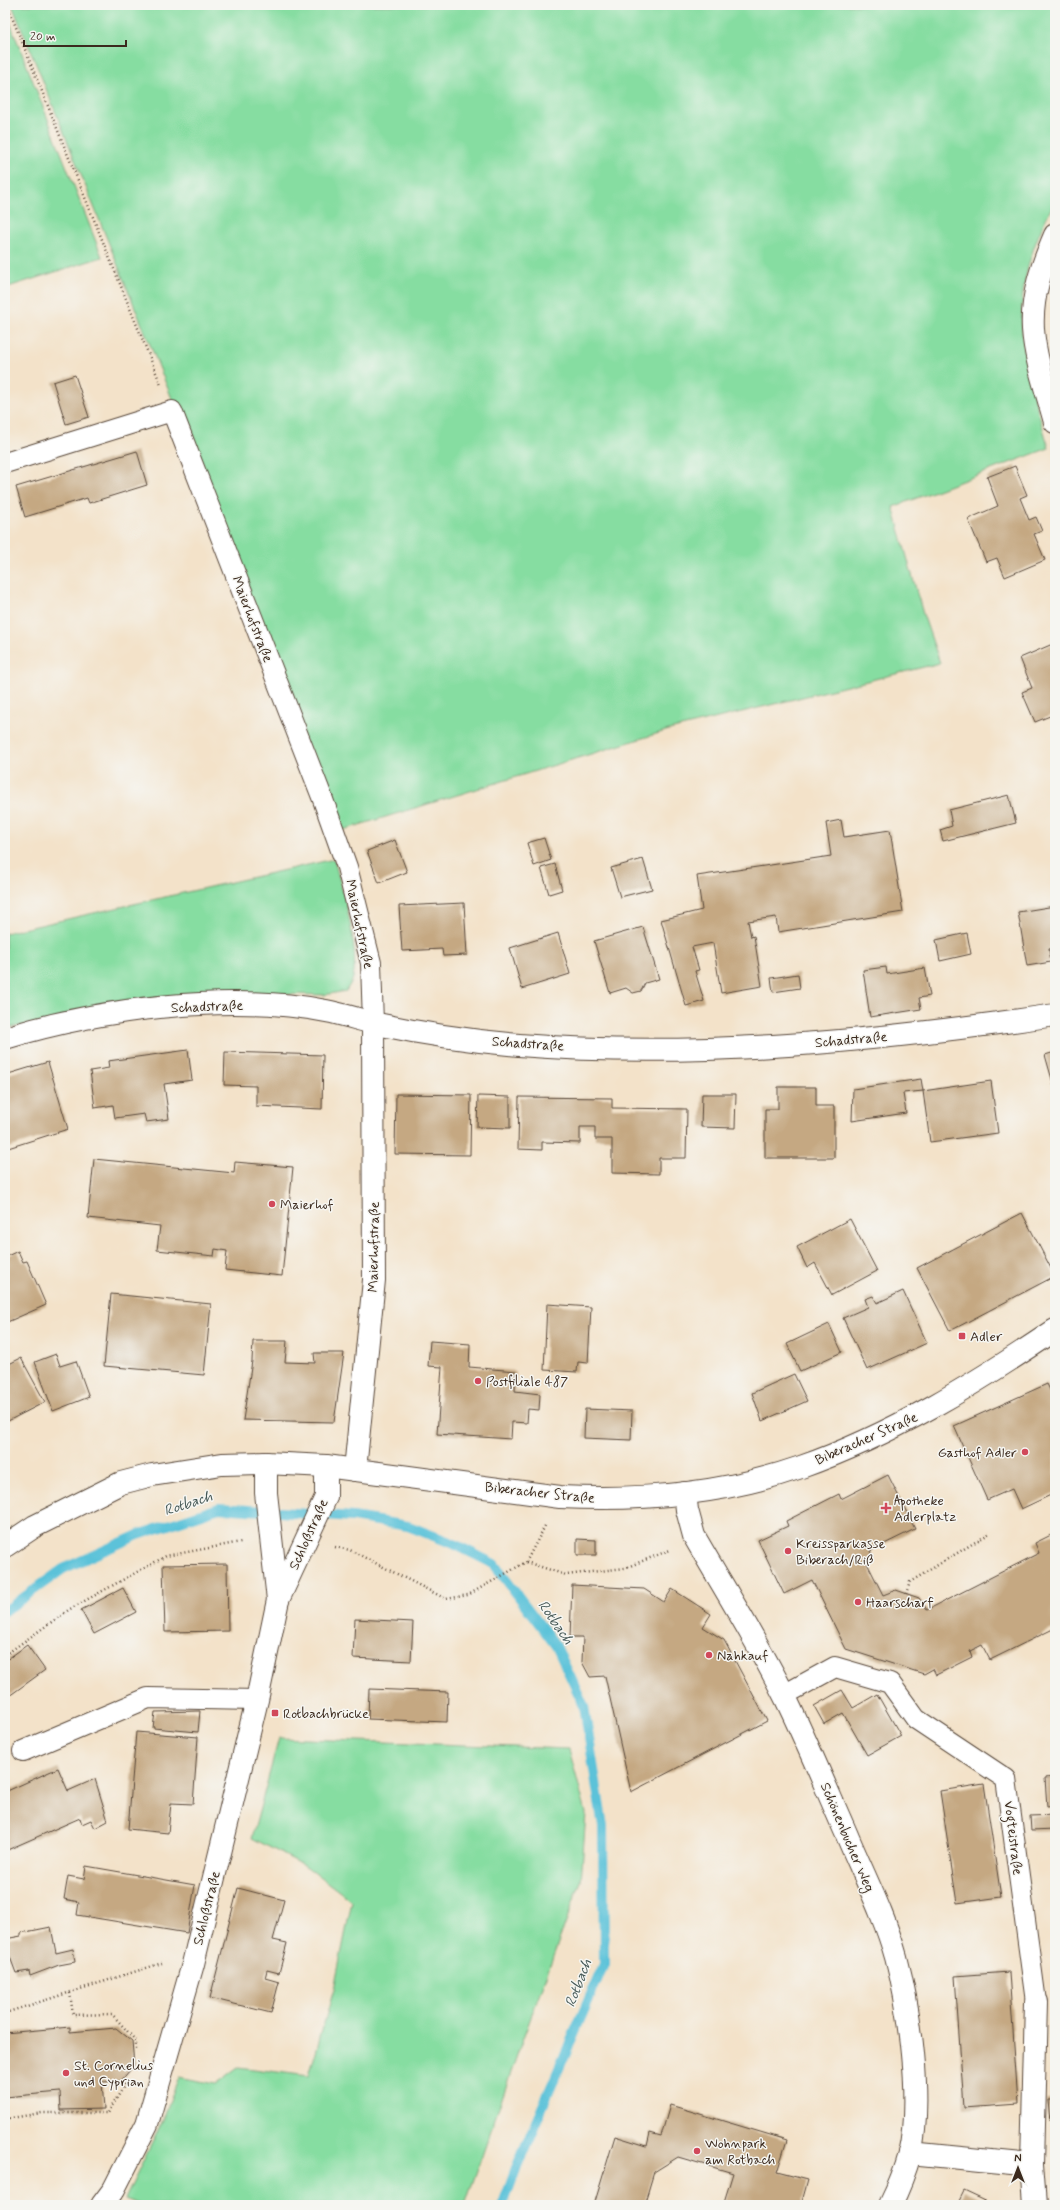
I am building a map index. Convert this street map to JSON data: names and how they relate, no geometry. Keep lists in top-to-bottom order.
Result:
{
  "streets": {
    "street": [
      "Maierhofstraße",
      "Schadstraße",
      "Biberacher Straße",
      "Schloßstraße",
      "Schönenbucher Weg",
      "Vogteistraße"
    ]
  },
  "crossings": [
    ["Maierhofstraße", "Schadstraße"],
    ["Maierhofstraße", "Biberacher Straße"],
    ["Biberacher Straße", "Schloßstraße"],
    ["Biberacher Straße", "Schönenbucher Weg"],
    ["Schönenbucher Weg", "Vogteistraße"]
  ],
  "water": ["Rotbach"],
  "places": {
    "other": [
      "Maierhof",
      "Postfiliale 487",
      "Gasthof Adler",
      "Kreissparkasse Biberach/Riß",
      "Haarscharf",
      "Nahkauf",
      "St. Cornelius und Cyprian",
      "Wohnpark am Rotbach"
    ],
    "transit": ["Adler", "Rotbachbrücke"],
    "health": ["Apotheke Adlerplatz"]
  },
  "scale_bar": "20 m",
  "north": "top"
}
